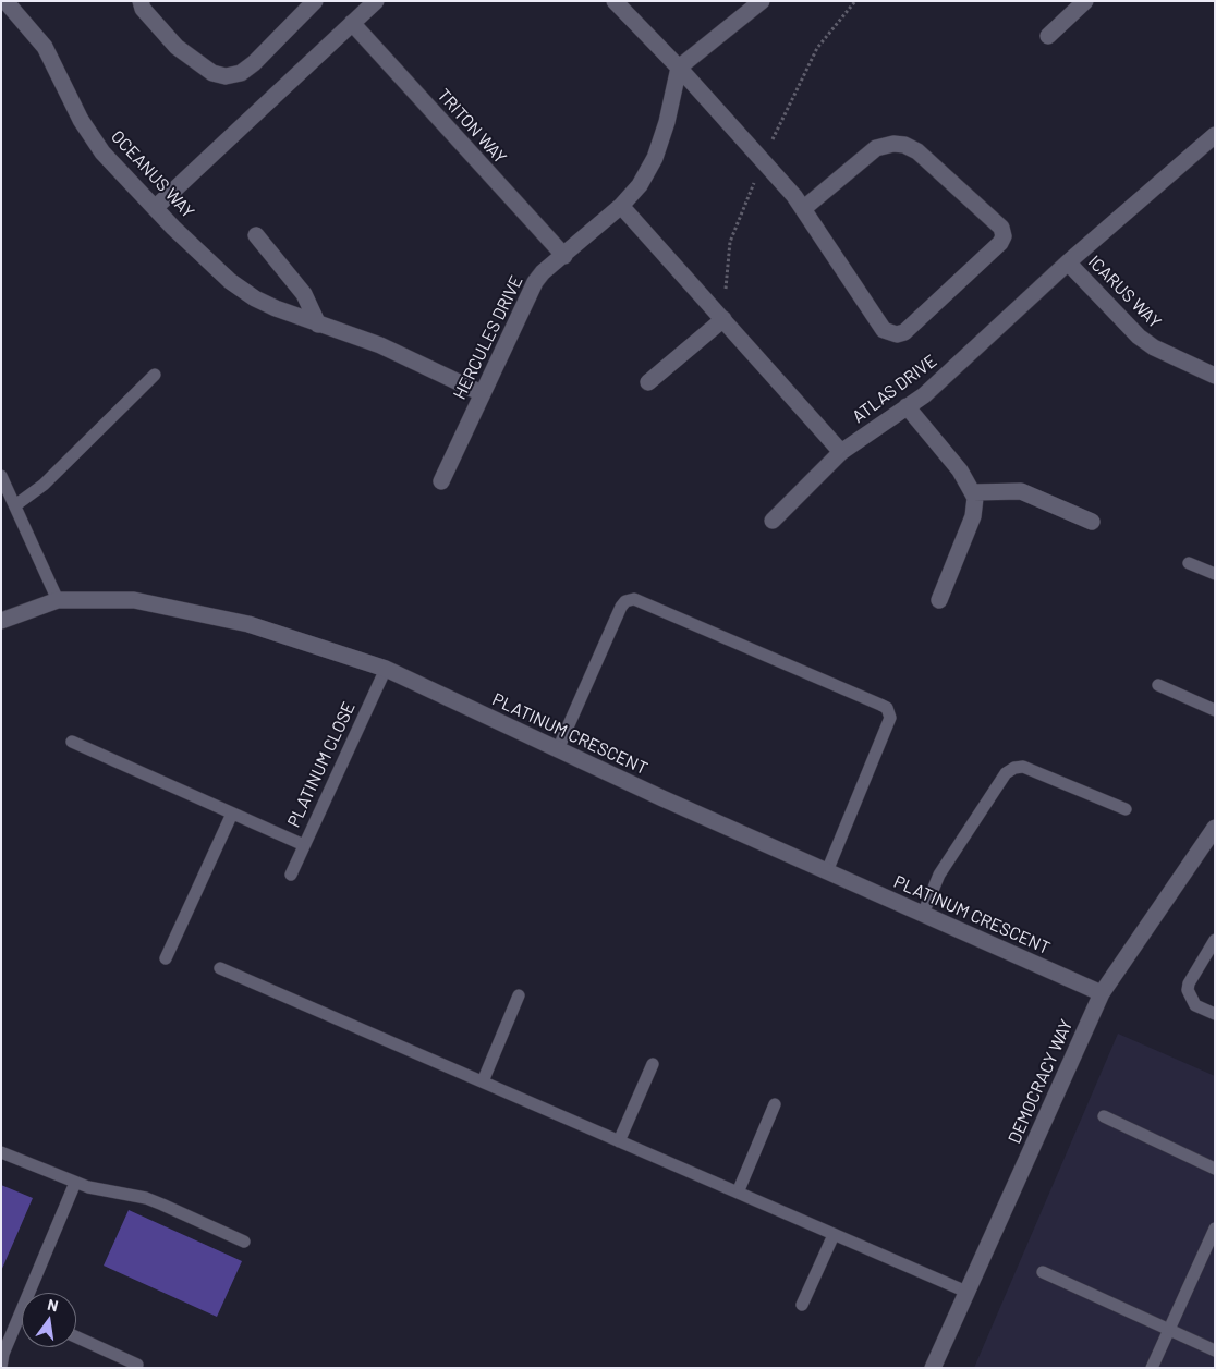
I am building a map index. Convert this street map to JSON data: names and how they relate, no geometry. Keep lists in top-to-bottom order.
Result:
{
  "streets": {
    "street": [
      "TRITON WAY",
      "OCEANUS WAY",
      "ICARUS WAY",
      "HERCULES DRIVE",
      "ATLAS DRIVE",
      "PLATINUM CRESCENT",
      "DEMOCRACY WAY"
    ],
    "lane": ["PLATINUM CLOSE"]
  },
  "crossings": [
    ["TRITON WAY", "HERCULES DRIVE"],
    ["OCEANUS WAY", "HERCULES DRIVE"],
    ["ICARUS WAY", "ATLAS DRIVE"],
    ["PLATINUM CRESCENT", "PLATINUM CLOSE"],
    ["PLATINUM CRESCENT", "DEMOCRACY WAY"]
  ],
  "north": "top"
}
